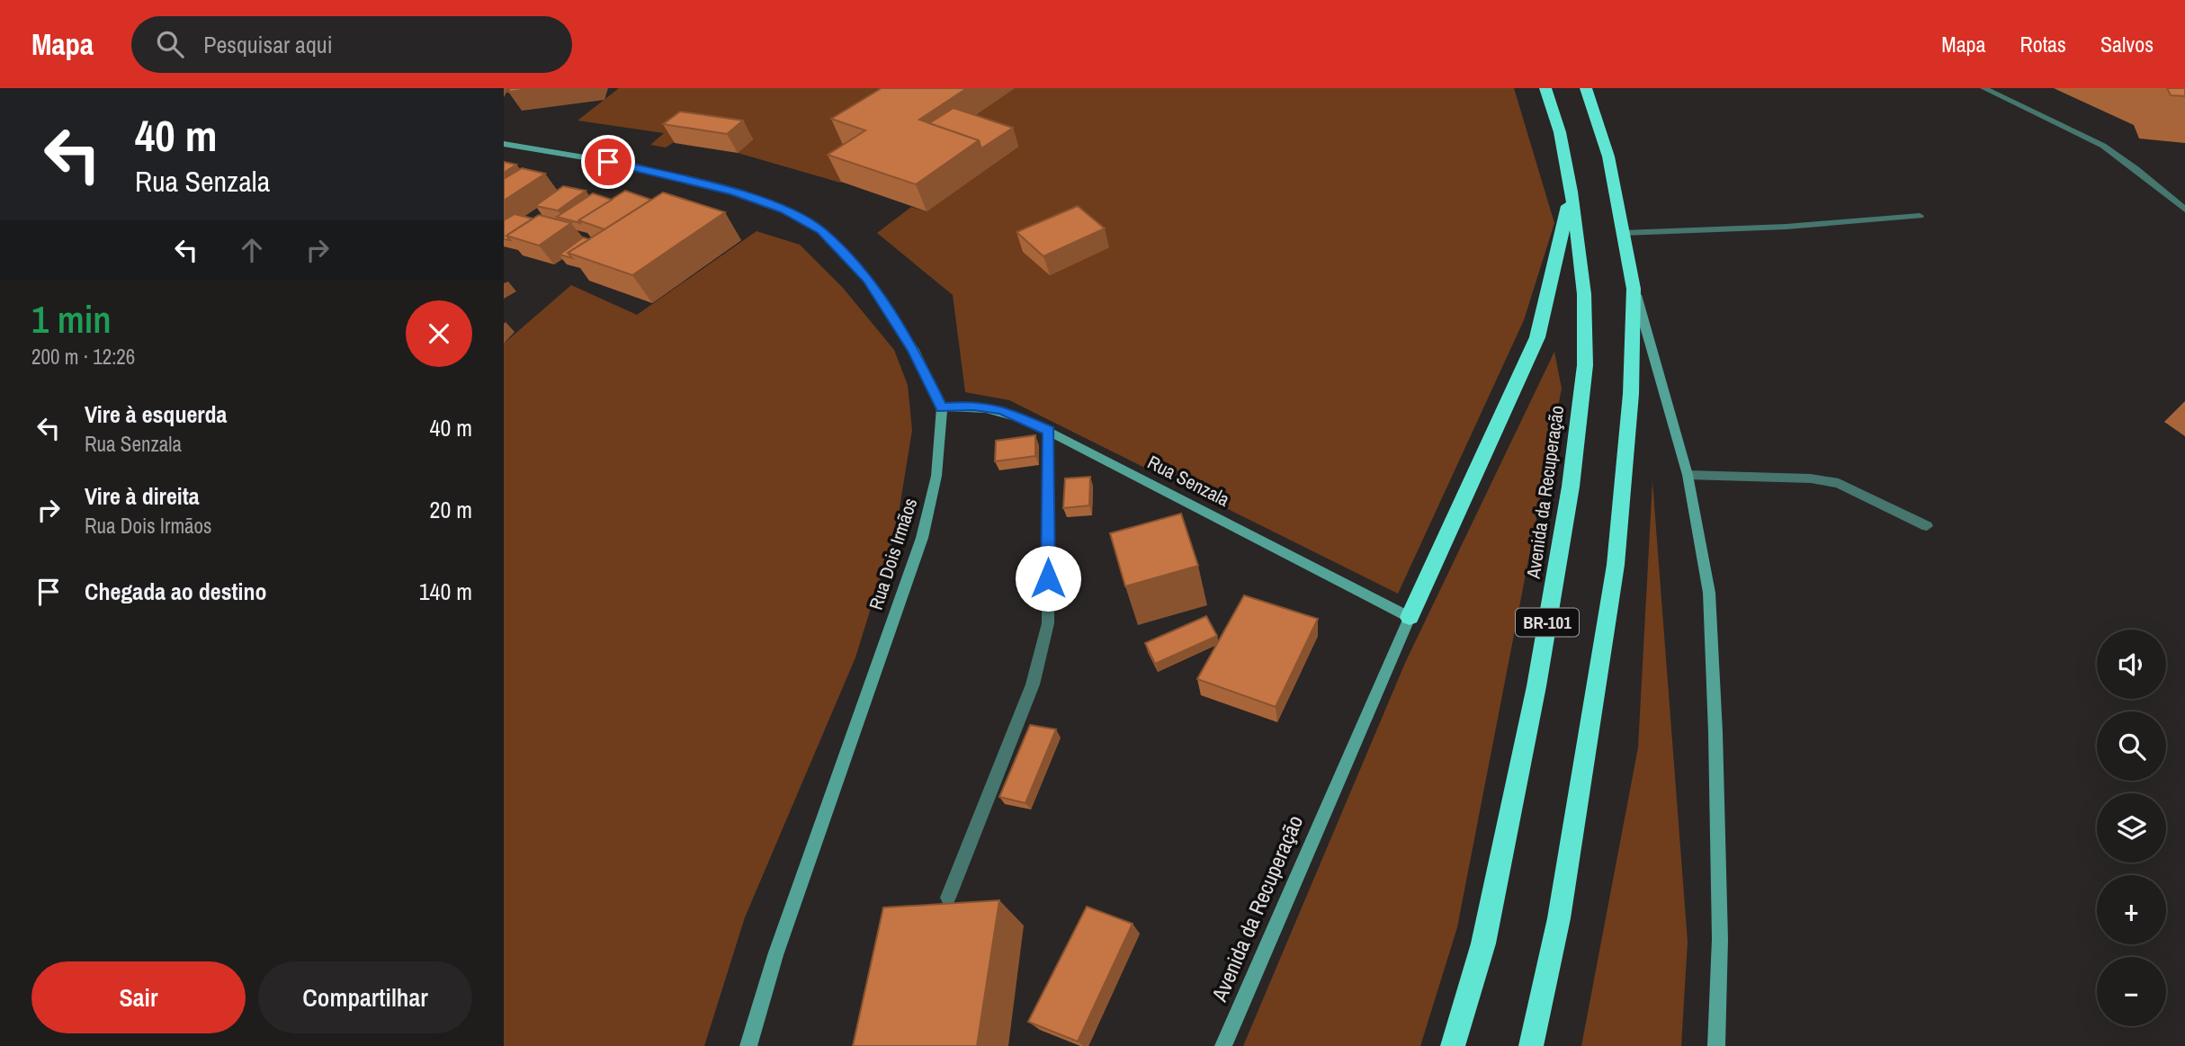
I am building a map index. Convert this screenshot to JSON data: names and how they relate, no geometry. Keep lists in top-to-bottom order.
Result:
{
  "streets": {
    "highway": ["Avenida da Recuperação", "BR-101"],
    "main road": ["Rua Senzala", "Rua Dois Irmãos"]
  },
  "crossings": [
    ["Rua Senzala", "Avenida da Recuperação"],
    ["Rua Senzala", "Rua Dois Irmãos"]
  ],
  "page": {
    "header": "Mapa",
    "search": "Pesquisar aqui",
    "nav": ["Mapa", "Rotas", "Salvos"],
    "turn": ["40 m", "Rua Senzala"],
    "heading": ["1 min", "200 m · 12:26"],
    "list": [
      {
        "name": "Vire à esquerda",
        "note": "Rua Senzala",
        "value": "40 m"
      },
      {
        "name": "Vire à direita",
        "note": "Rua Dois Irmãos",
        "value": "20 m"
      },
      {
        "name": "Chegada ao destino",
        "value": "140 m"
      }
    ],
    "map_buttons": ["+", "−"],
    "buttons": ["Sair", "Compartilhar"]
  }
}
